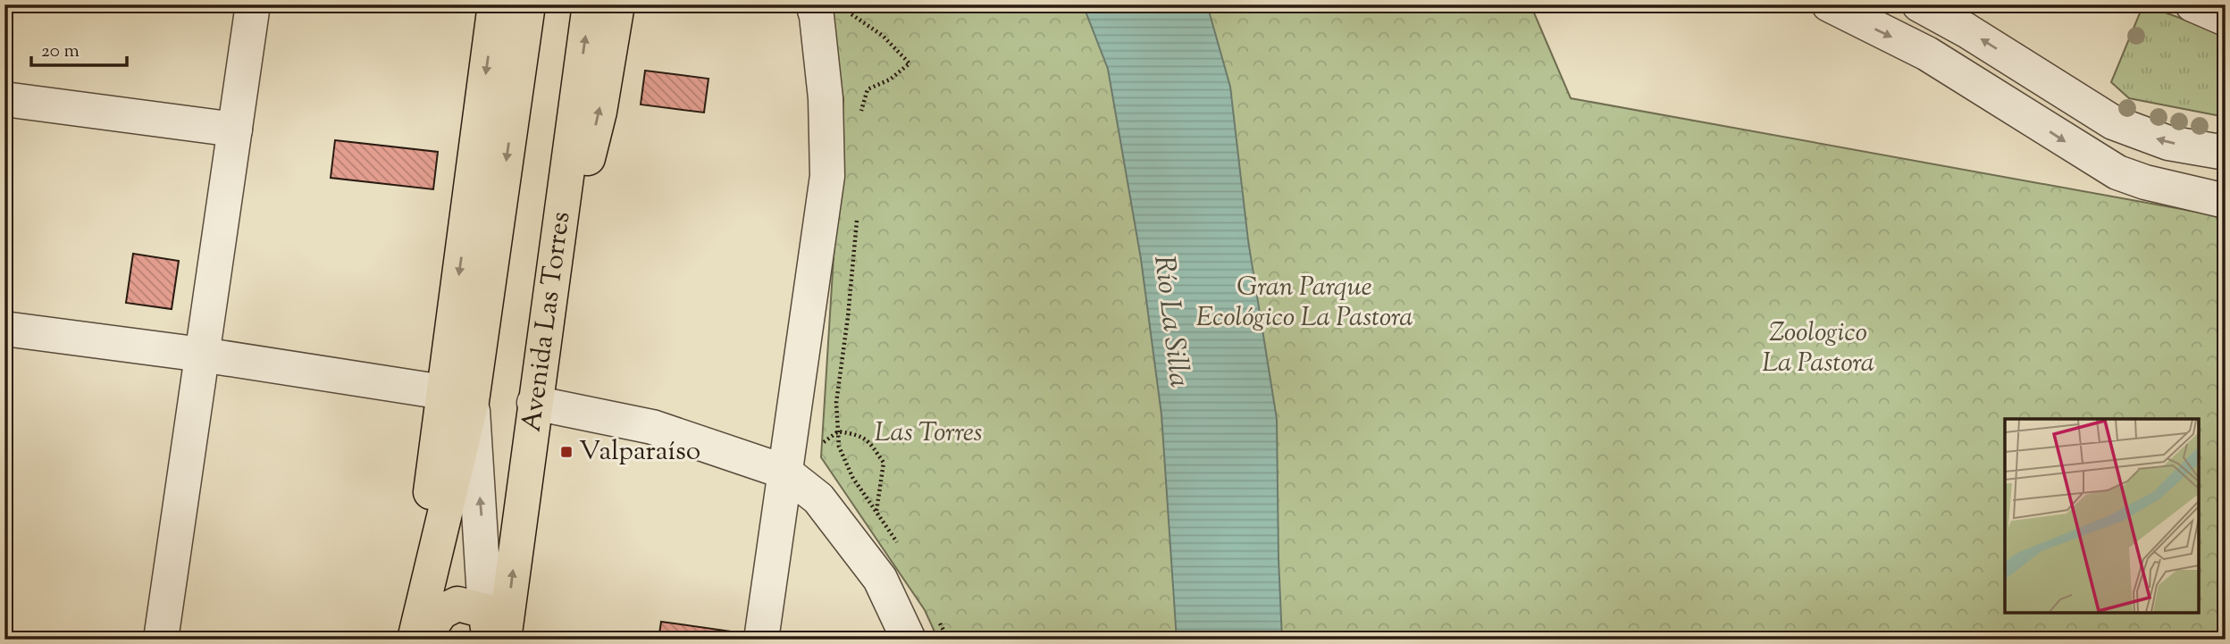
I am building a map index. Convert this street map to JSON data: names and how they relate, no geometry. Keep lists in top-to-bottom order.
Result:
{
  "streets": {
    "main road": ["Avenida Las Torres"]
  },
  "water": ["Río La Silla"],
  "parks": ["Gran Parque Ecológico La Pastora", "Zoologico La Pastora", "Las Torres"],
  "places": {
    "transit": ["Valparaíso"]
  },
  "scale_bar": "20 m"
}
